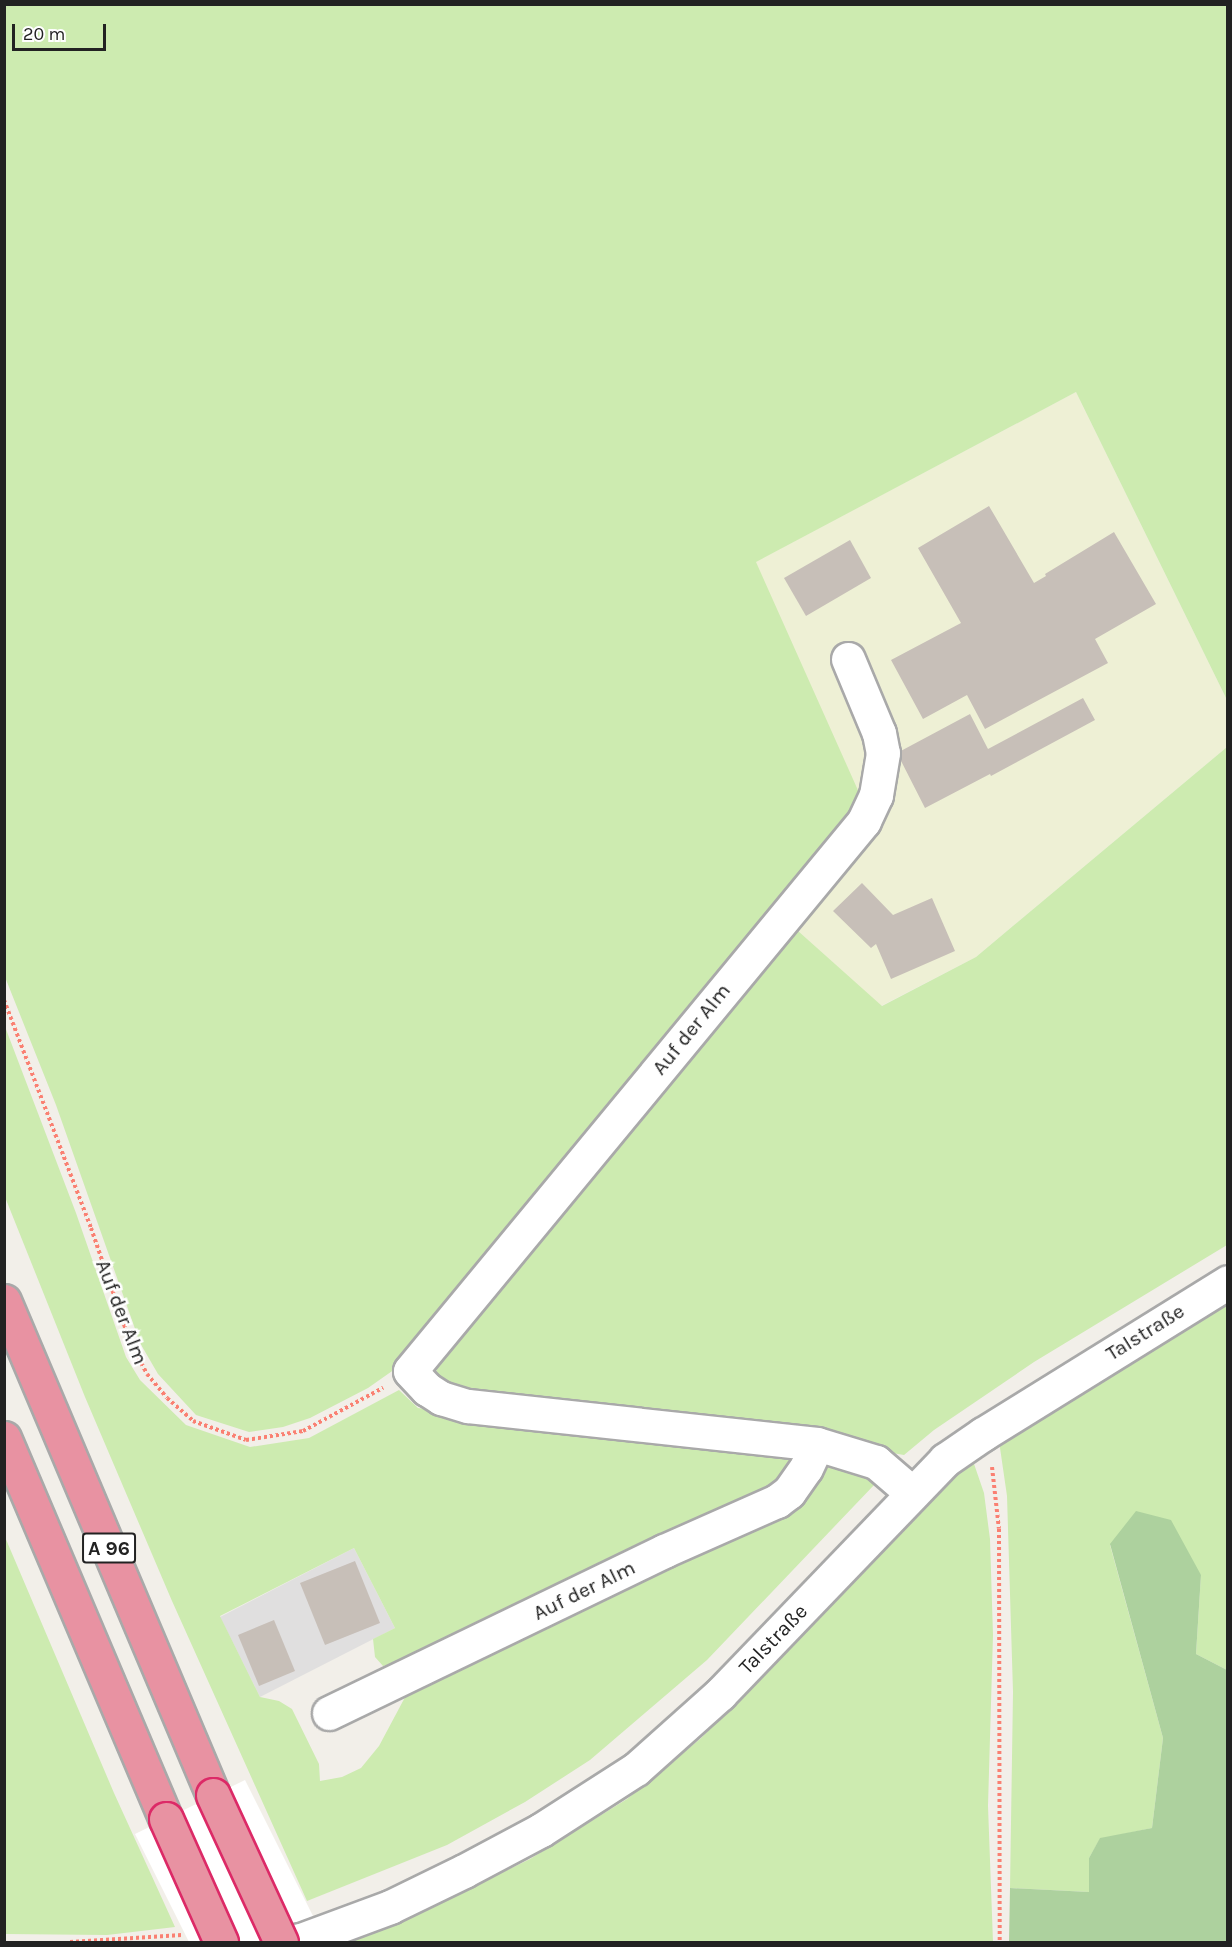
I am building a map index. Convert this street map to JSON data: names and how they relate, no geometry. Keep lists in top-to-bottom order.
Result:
{
  "streets": {
    "highway": ["A 96"],
    "street": ["Auf der Alm", "Talstraße"]
  },
  "scale_bar": "20 m"
}
